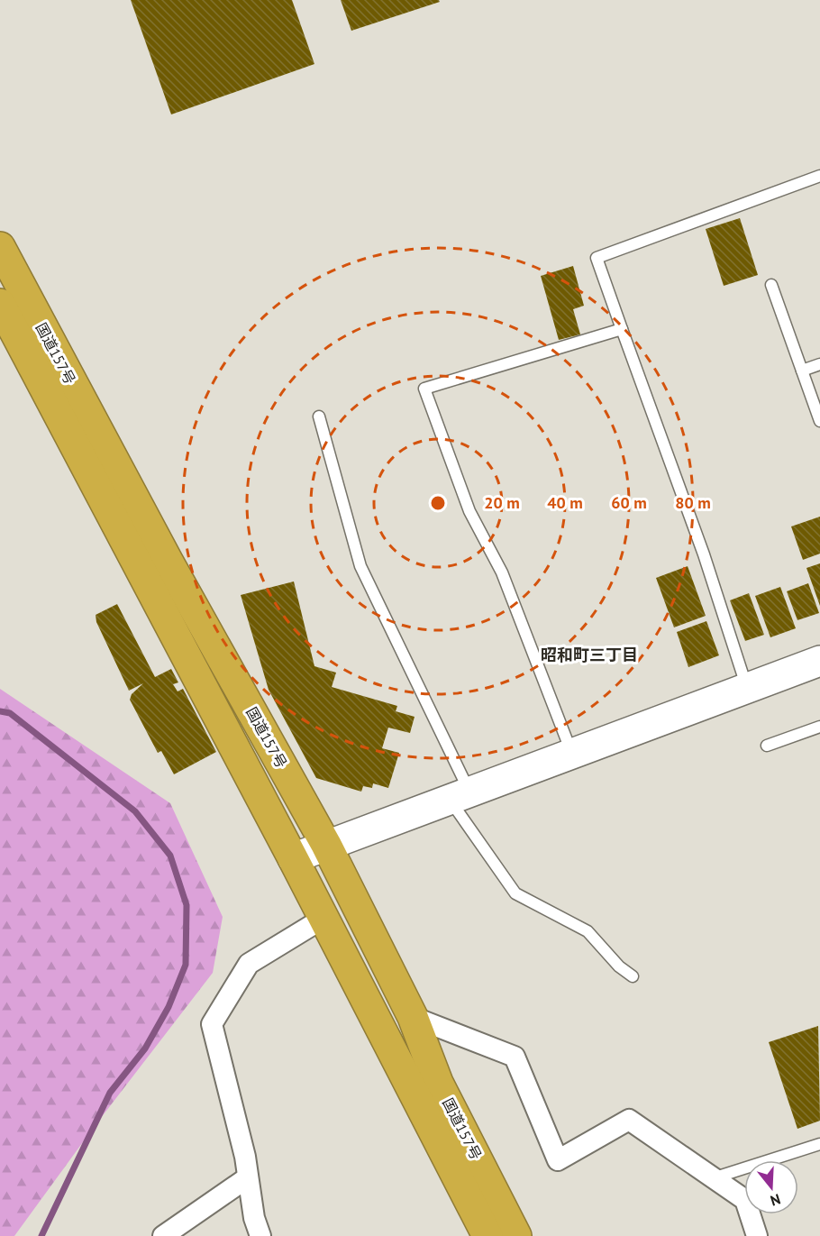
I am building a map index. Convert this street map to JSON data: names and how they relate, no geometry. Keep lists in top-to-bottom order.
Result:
{
  "streets": {
    "highway": ["国道157号"]
  },
  "districts": ["昭和町三丁目"],
  "north": "bottom",
  "rings": [
    "20 m",
    "40 m",
    "60 m",
    "80 m"
  ]
}
